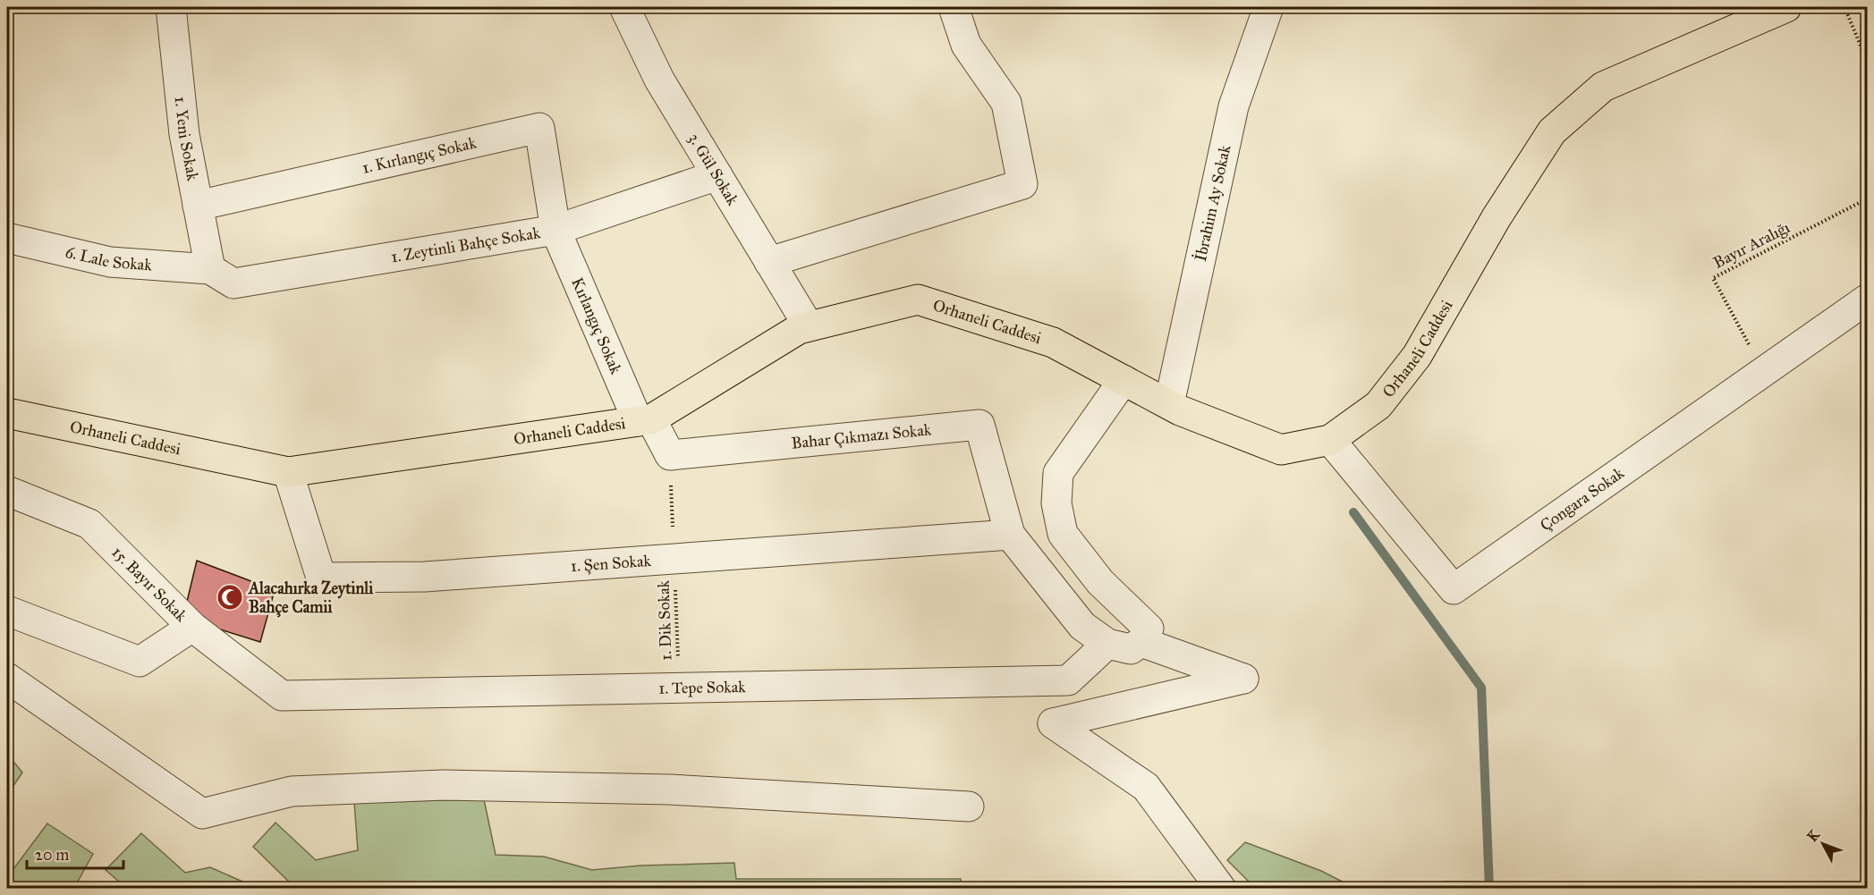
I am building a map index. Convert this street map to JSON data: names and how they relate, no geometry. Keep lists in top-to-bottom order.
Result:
{
  "streets": {
    "main road": ["Orhaneli Caddesi"],
    "street": [
      "1. Yeni Sokak",
      "1. Kırlangıç Sokak",
      "3. Gül Sokak",
      "İbrahim Ay Sokak",
      "1. Zeytinli Bahçe Sokak",
      "6. Lale Sokak",
      "Kırlangıç Sokak",
      "Bahar Çıkmazı Sokak",
      "Çongara Sokak",
      "1. Şen Sokak",
      "15. Bayır Sokak",
      "1. Tepe Sokak"
    ],
    "path": ["Bayır Aralığı", "1. Dik Sokak"]
  },
  "crossings": [
    ["1. Yeni Sokak", "1. Kırlangıç Sokak"],
    ["1. Yeni Sokak", "1. Zeytinli Bahçe Sokak"],
    ["1. Yeni Sokak", "6. Lale Sokak"],
    ["1. Kırlangıç Sokak", "1. Zeytinli Bahçe Sokak"],
    ["1. Kırlangıç Sokak", "Kırlangıç Sokak"],
    ["3. Gül Sokak", "1. Zeytinli Bahçe Sokak"],
    ["3. Gül Sokak", "Orhaneli Caddesi"],
    ["İbrahim Ay Sokak", "Orhaneli Caddesi"],
    ["1. Zeytinli Bahçe Sokak", "6. Lale Sokak"],
    ["1. Zeytinli Bahçe Sokak", "Kırlangıç Sokak"],
    ["Bayır Aralığı", "Çongara Sokak"],
    ["Orhaneli Caddesi", "Kırlangıç Sokak"],
    ["Orhaneli Caddesi", "Çongara Sokak"],
    ["Orhaneli Caddesi", "1. Şen Sokak"],
    ["Bahar Çıkmazı Sokak", "1. Şen Sokak"],
    ["Bahar Çıkmazı Sokak", "1. Dik Sokak"],
    ["1. Şen Sokak", "1. Dik Sokak"],
    ["15. Bayır Sokak", "1. Tepe Sokak"],
    ["1. Dik Sokak", "1. Tepe Sokak"]
  ],
  "places": {
    "mosque": ["Alacahırka Zeytinli Bahçe Camii"]
  },
  "scale_bar": "20 m",
  "north": "top left"
}
